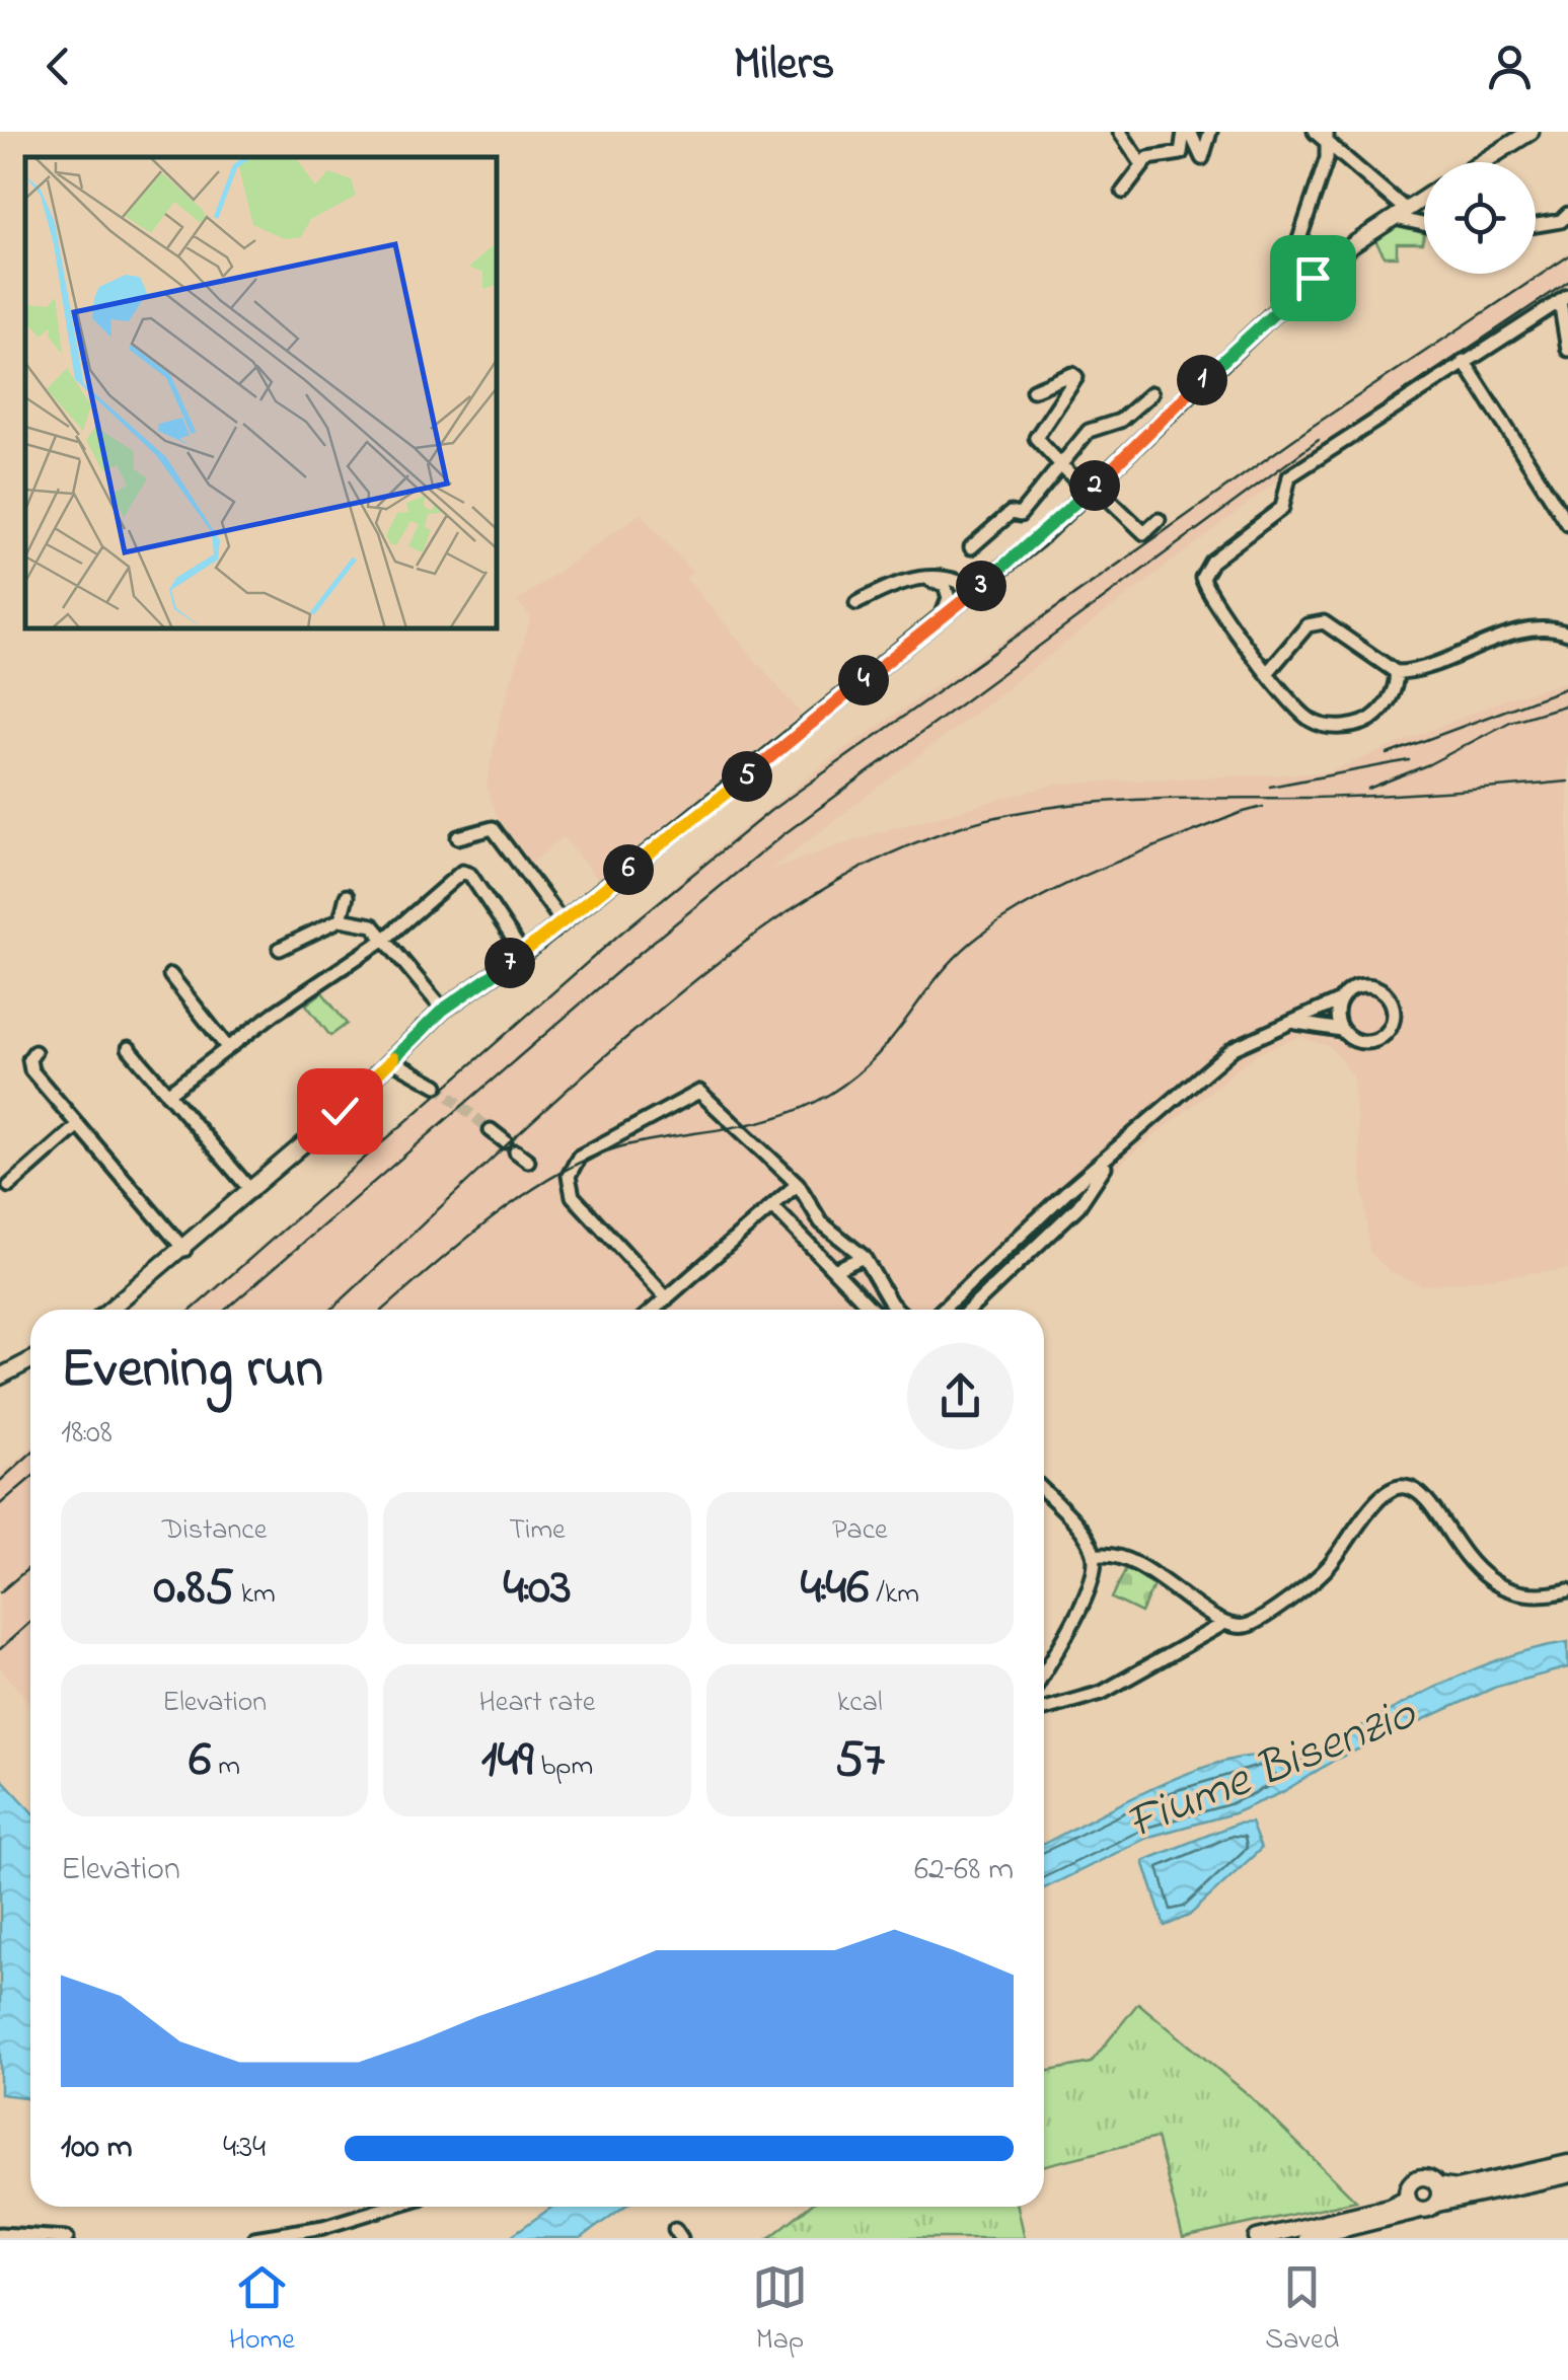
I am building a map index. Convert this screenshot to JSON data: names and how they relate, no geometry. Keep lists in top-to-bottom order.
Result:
{
  "water": ["Fiume Bisenzio"],
  "page": {
    "header": "Milers",
    "pins": [
      "1",
      "2",
      "3",
      "4",
      "5",
      "6",
      "7"
    ],
    "heading": ["Evening run", "18:08"],
    "stats": [
      ["Distance", "0.85 km"],
      ["Time", "4:03"],
      ["Pace", "4:46 /km"],
      ["Elevation", "6 m"],
      ["Heart rate", "149 bpm"],
      ["kcal", "57"]
    ],
    "chart": ["Elevation", "62–68 m"],
    "list": [
      {
        "name": "100 m",
        "note": "4:34"
      }
    ],
    "tabs": ["Home", "Map", "Saved"]
  }
}
